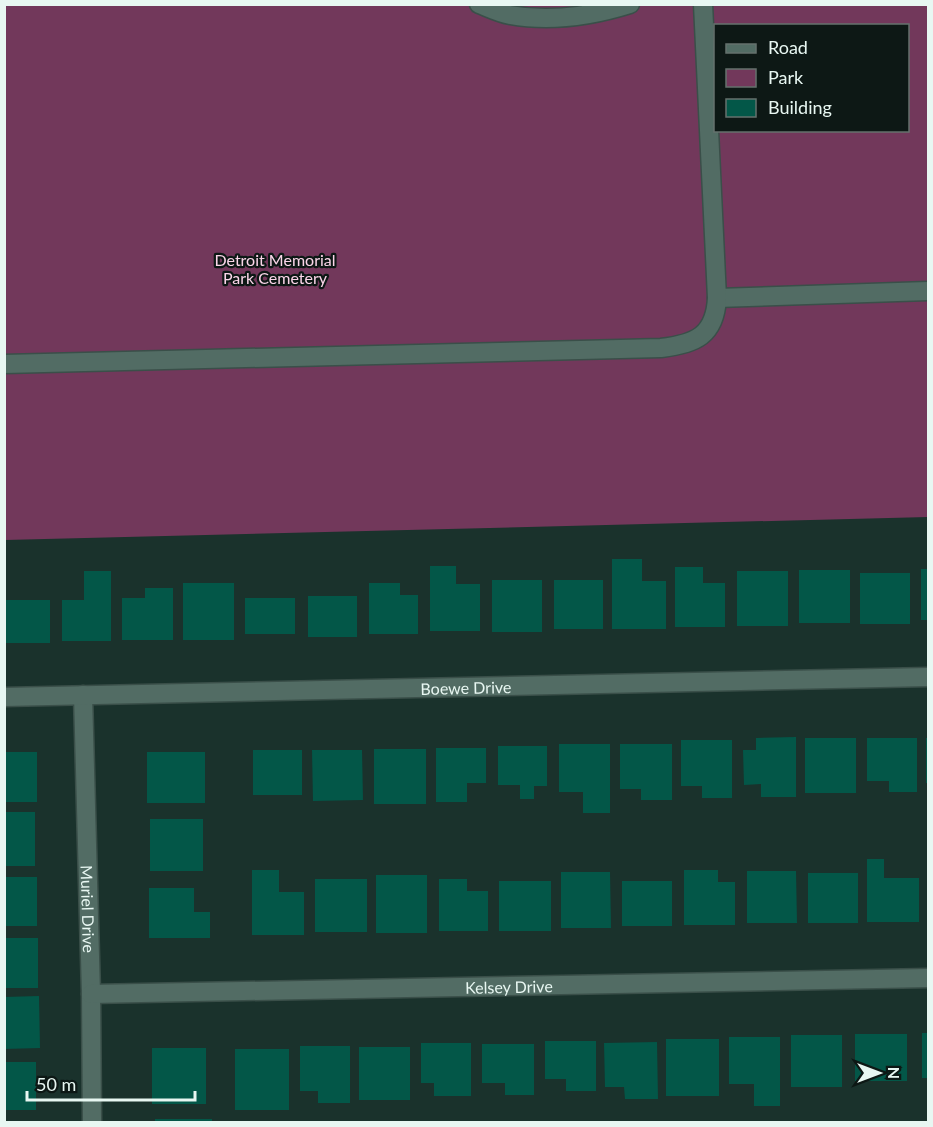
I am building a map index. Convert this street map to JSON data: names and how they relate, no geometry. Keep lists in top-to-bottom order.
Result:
{
  "streets": {
    "street": ["Boewe Drive", "Muriel Drive", "Kelsey Drive"]
  },
  "crossings": [
    ["Boewe Drive", "Muriel Drive"],
    ["Muriel Drive", "Kelsey Drive"]
  ],
  "parks": ["Detroit Memorial Park Cemetery"],
  "legend": ["Road", "Park", "Building"],
  "scale_bar": "50 m",
  "north": "right"
}
